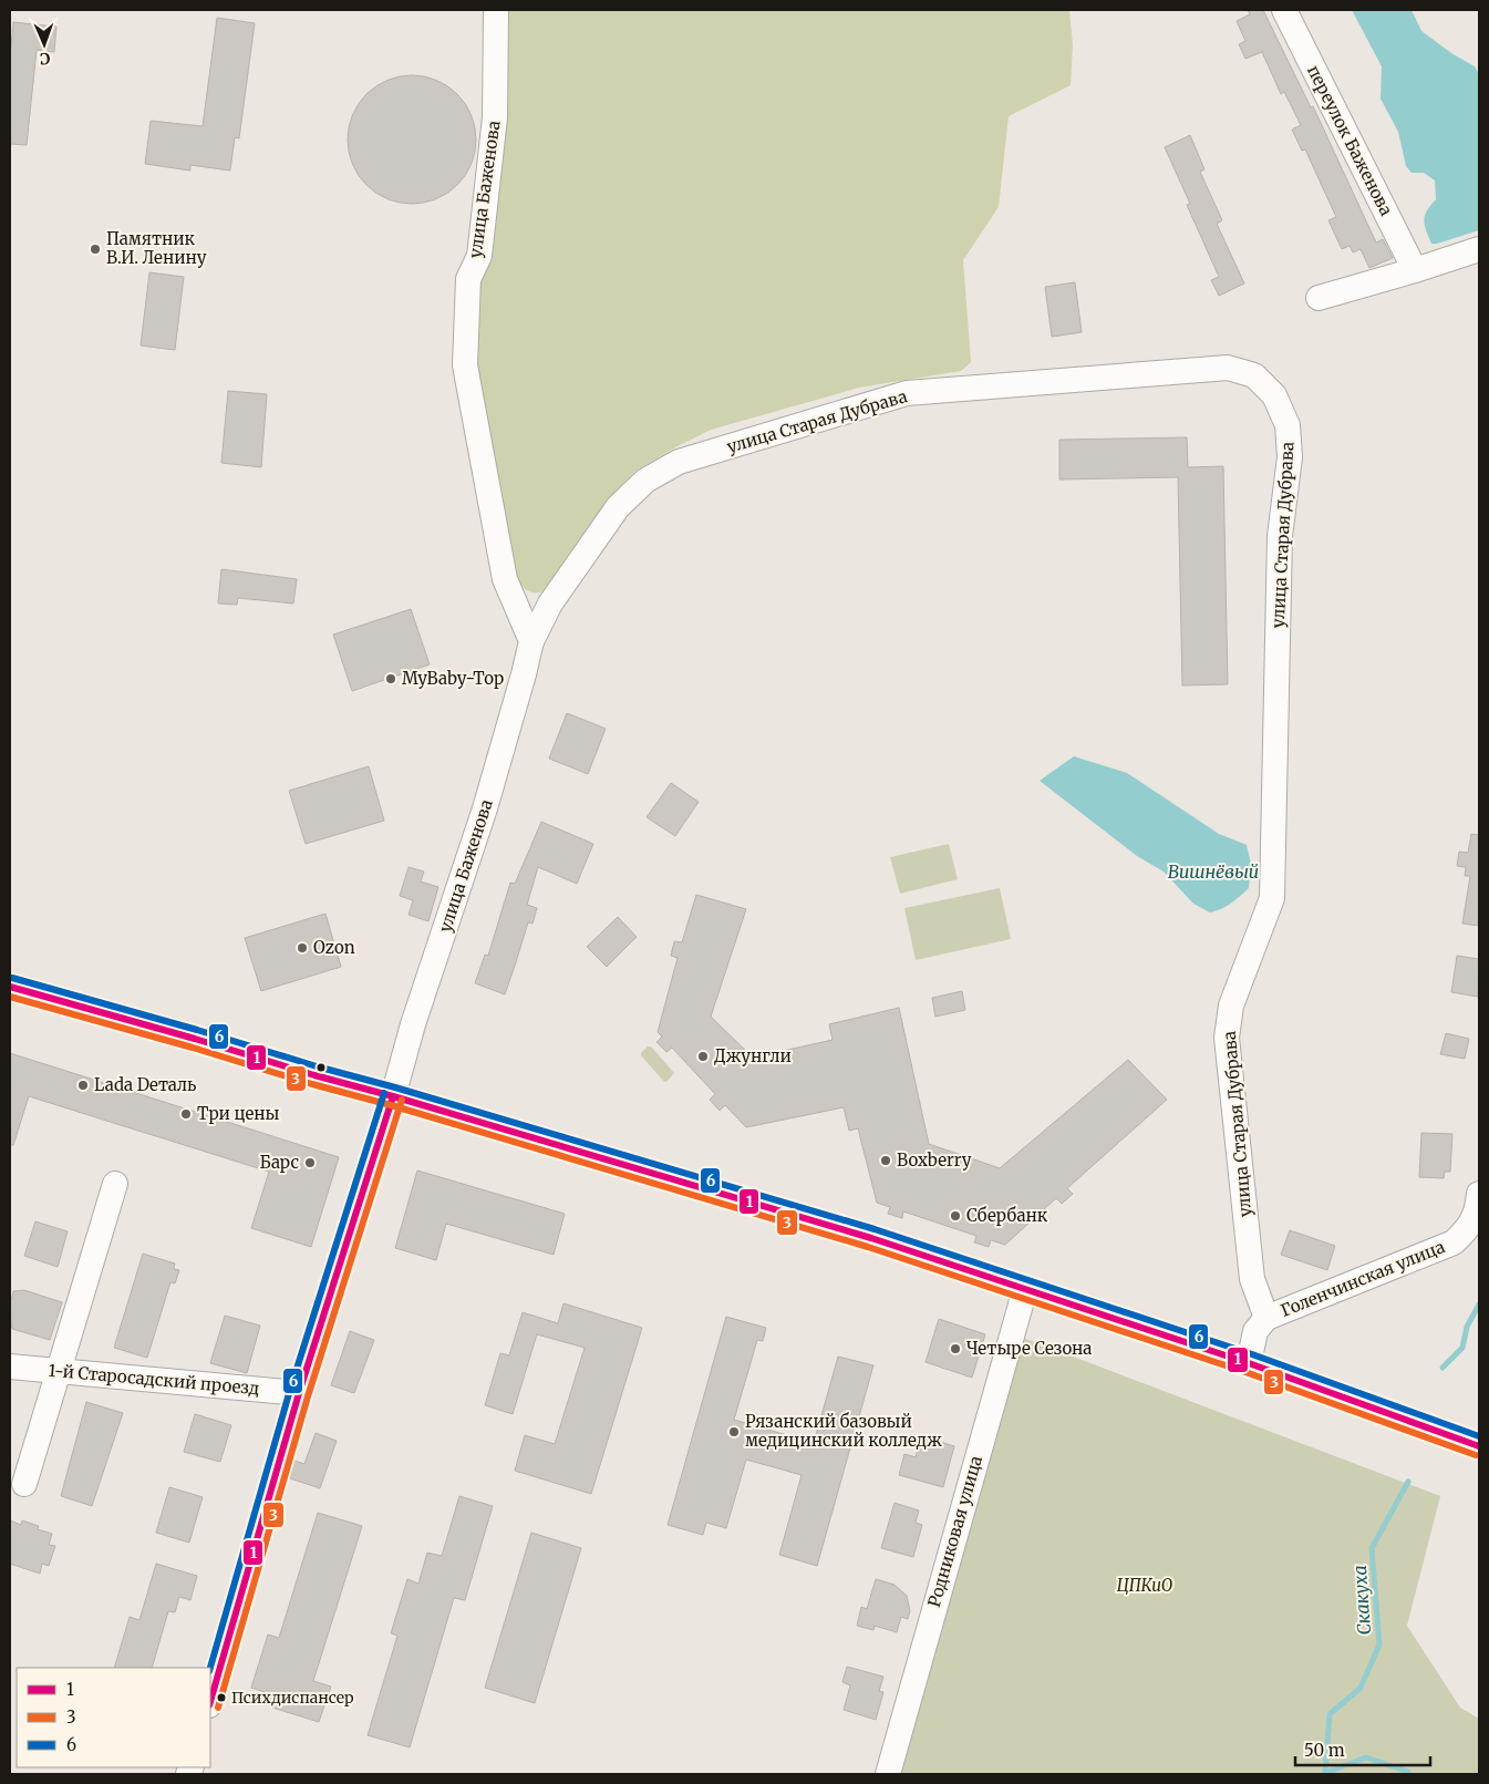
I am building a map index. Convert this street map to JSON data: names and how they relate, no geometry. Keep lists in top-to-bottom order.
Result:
{
  "streets": {
    "street": [
      "переулок Баженова",
      "улица Баженова",
      "улица Старая Дубрава",
      "Голенчинская улица",
      "1-й Старосадский проезд",
      "Родниковая улица"
    ]
  },
  "crossings": [
    ["улица Баженова", "улица Старая Дубрава"],
    ["улица Баженова", "1-й Старосадский проезд"],
    ["улица Старая Дубрава", "Голенчинская улица"]
  ],
  "water": ["Вишнёвый", "Скакуха"],
  "parks": ["ЦПКиО"],
  "places": [
    "Памятник В.И. Ленину",
    "MyBaby-Top",
    "Ozon",
    "Джунгли",
    "Lada Dеталь",
    "Три цены",
    "Boxberry",
    "Барс",
    "Сбербанк",
    "Четыре Сезона",
    "Рязанский базовый медицинский колледж",
    "Психдиспансер"
  ],
  "lines": ["transit line 6", "transit line 1", "transit line 3"],
  "legend": ["1", "3", "6"],
  "scale_bar": "50 m",
  "north": "bottom"
}
